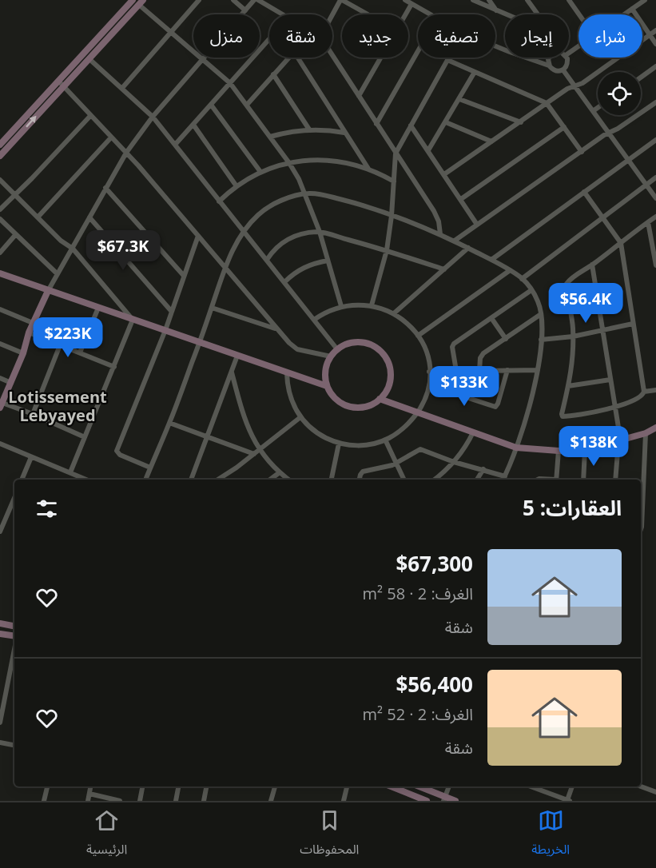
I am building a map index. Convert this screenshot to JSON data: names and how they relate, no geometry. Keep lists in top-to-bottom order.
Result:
{
  "districts": ["Lotissement Lebyayed"],
  "page": {
    "chip": [
      "شراء",
      "إيجار",
      "تصفية",
      "جديد",
      "شقة",
      "منزل"
    ],
    "price": [
      "$67.3K",
      "$56.4K",
      "$223K",
      "$133K",
      "$138K"
    ],
    "heading": "العقارات: 5",
    "list": [
      {
        "name": "$67,300",
        "note": "الغرف: 2 · 58 m² · شقة"
      },
      {
        "name": "$56,400",
        "note": "الغرف: 2 · 52 m² · شقة"
      }
    ],
    "tabs": ["الخريطة", "المحفوظات", "الرئيسية"]
  }
}
